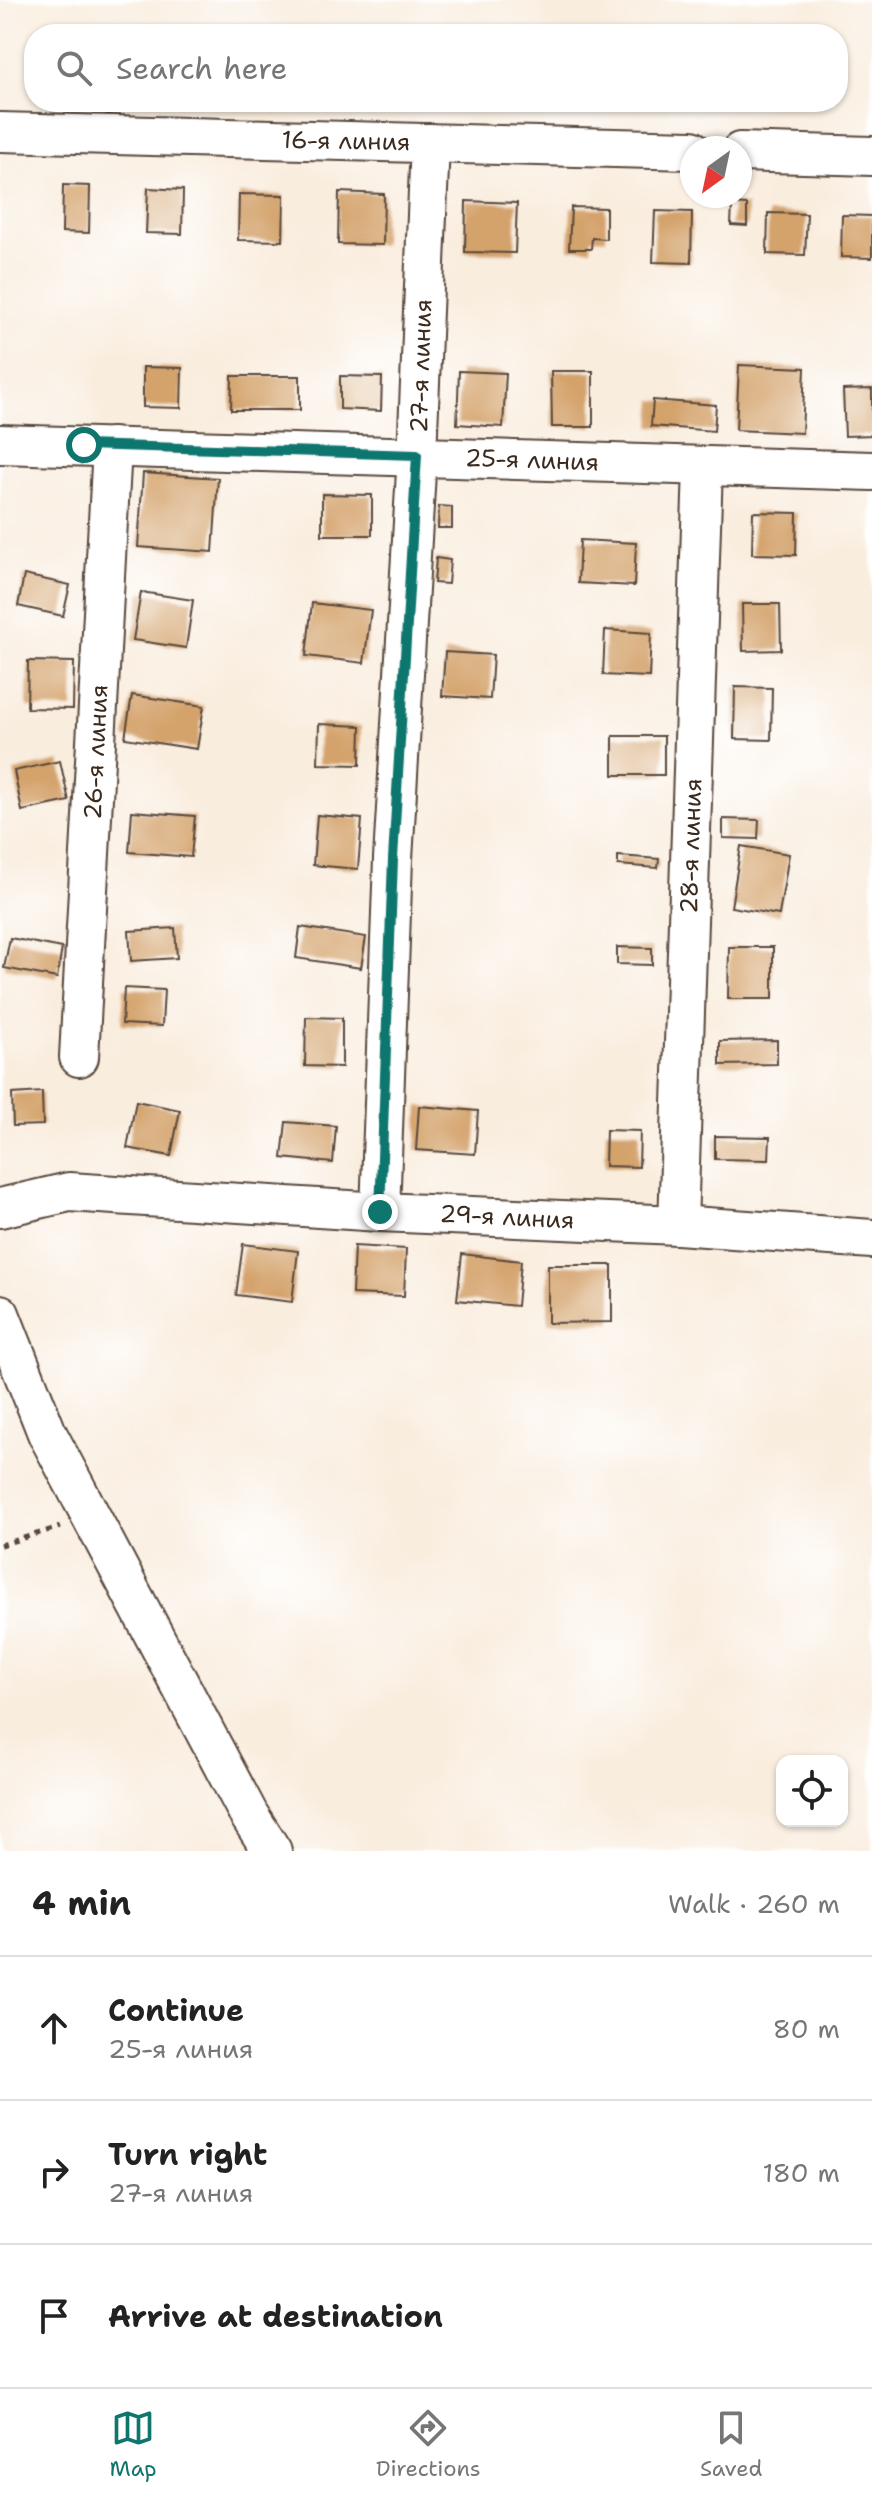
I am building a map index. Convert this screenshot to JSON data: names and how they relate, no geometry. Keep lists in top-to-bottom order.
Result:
{
  "streets": {
    "street": [
      "16-я линия",
      "27-я линия",
      "25-я линия",
      "26-я линия",
      "28-я линия",
      "29-я линия"
    ]
  },
  "crossings": [
    ["16-я линия", "27-я линия"],
    ["27-я линия", "25-я линия"],
    ["27-я линия", "29-я линия"],
    ["25-я линия", "26-я линия"],
    ["25-я линия", "28-я линия"],
    ["28-я линия", "29-я линия"]
  ],
  "north": "bottom left",
  "page": {
    "search": "Search here",
    "heading": ["4 min", "Walk · 260 m"],
    "list": [
      ["Continue", "25-я линия", "80 m"],
      ["Turn right", "27-я линия", "180 m"],
      "Arrive at destination"
    ],
    "nav": ["Map", "Directions", "Saved"]
  }
}
